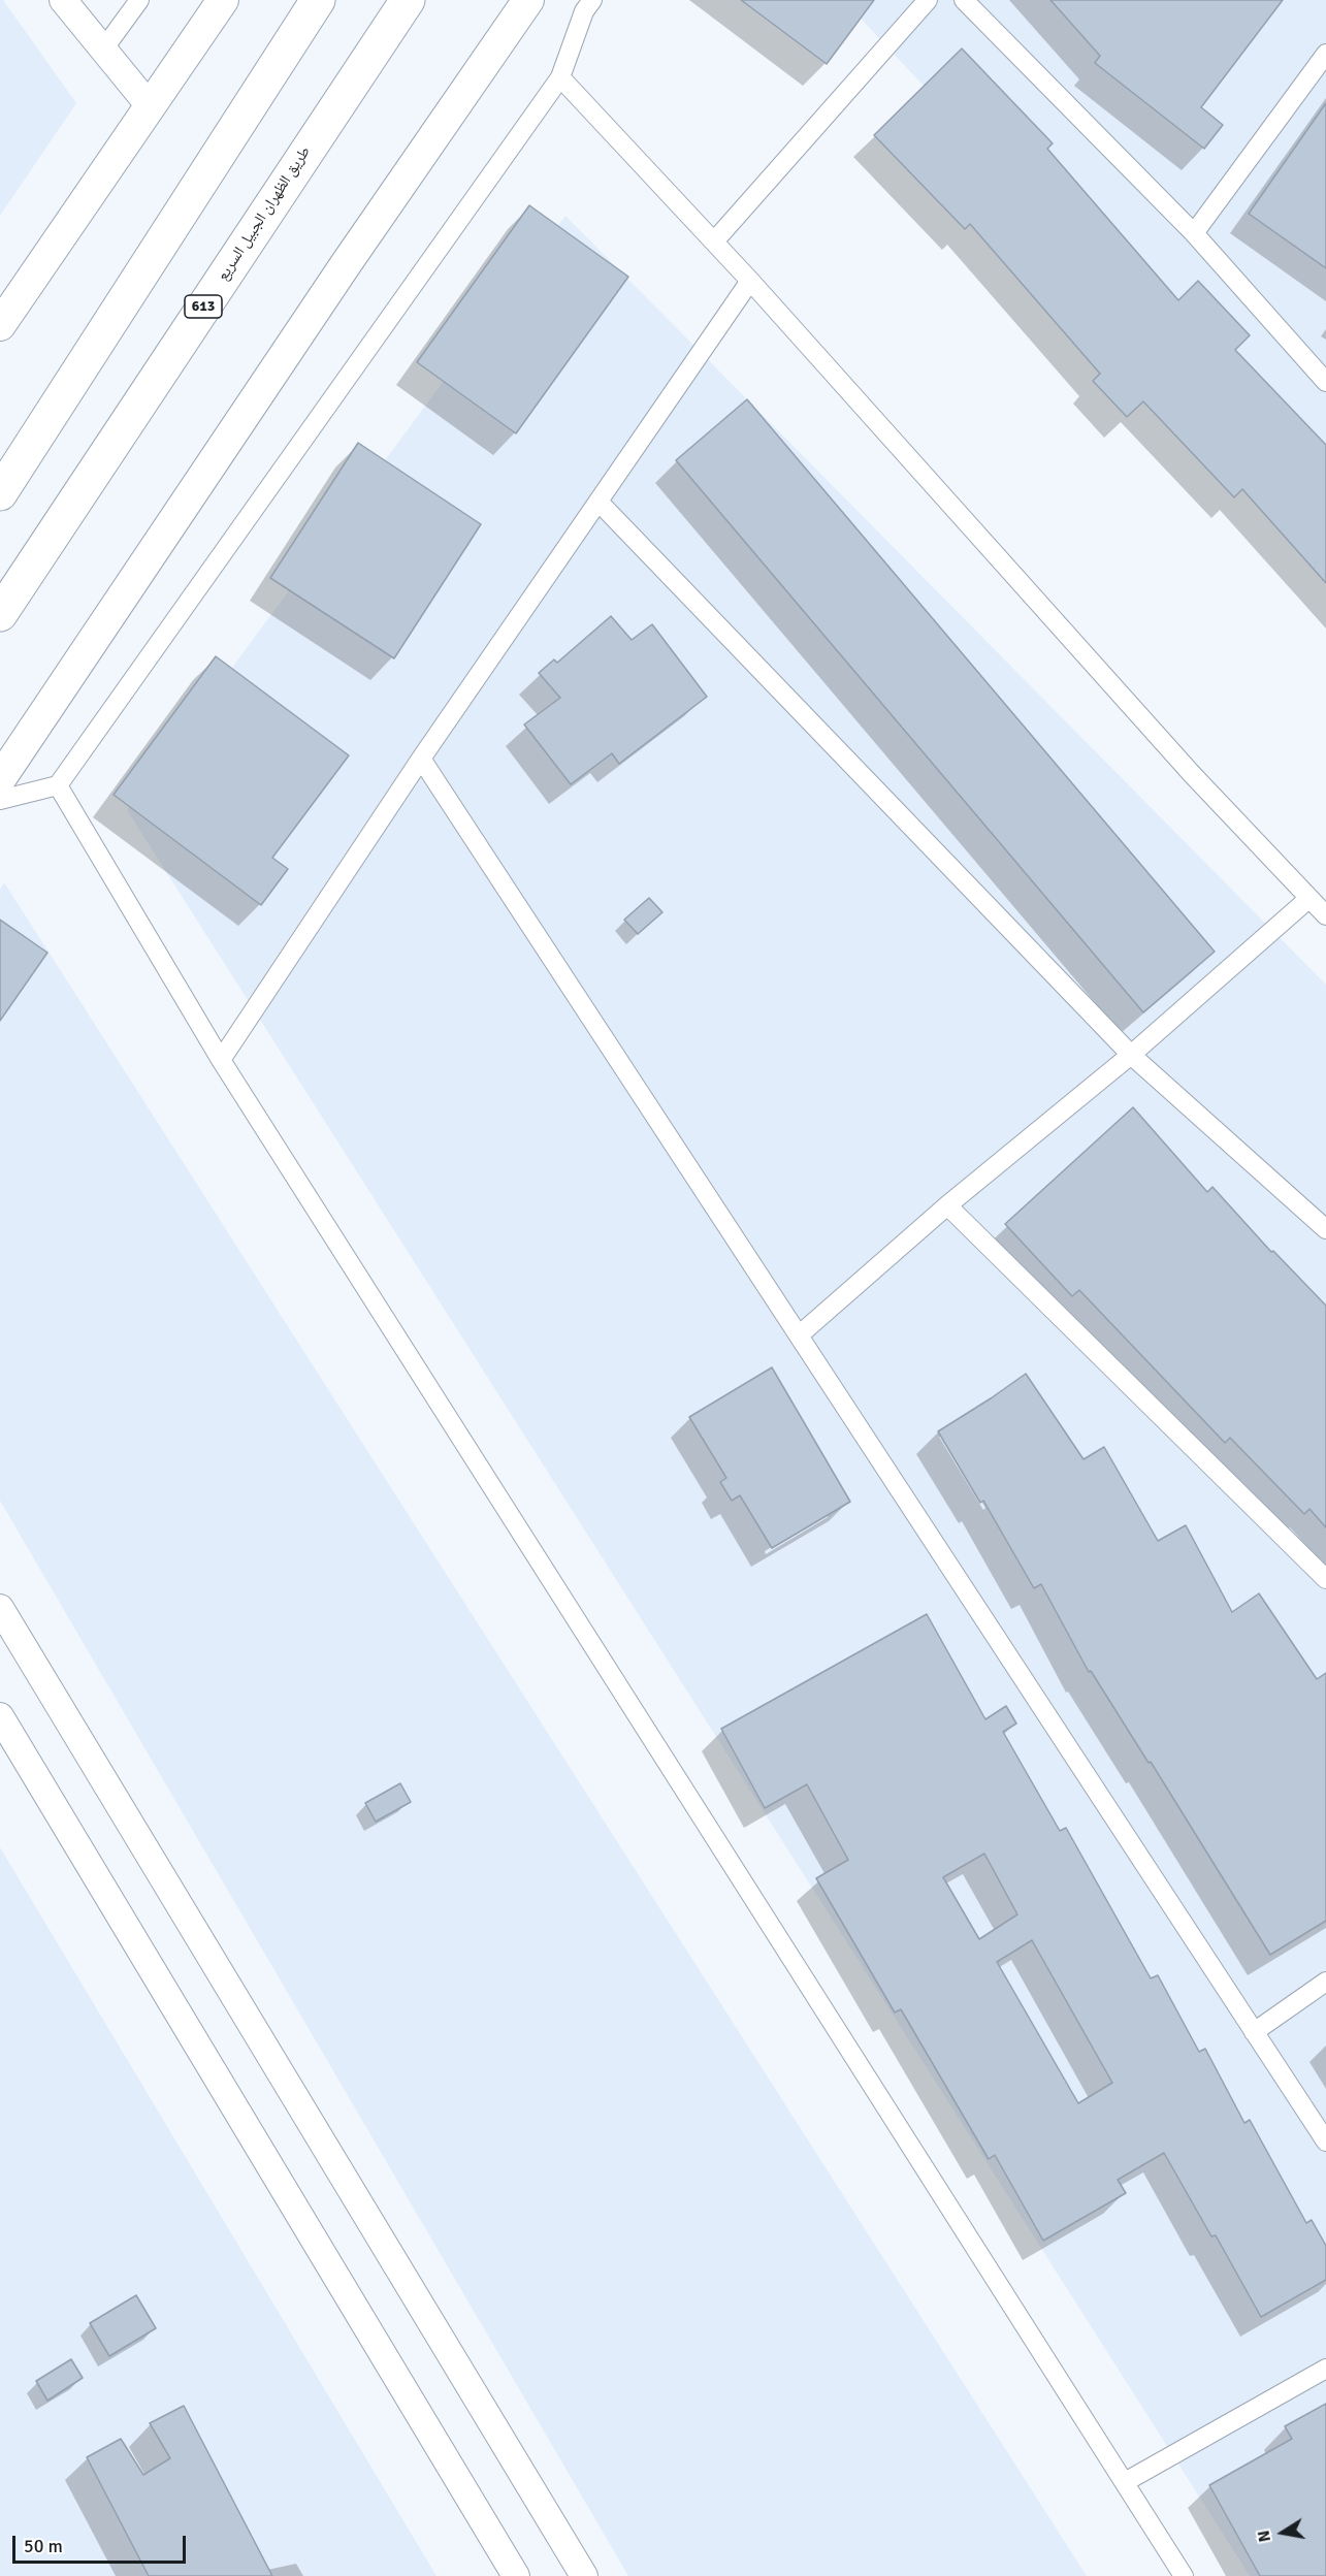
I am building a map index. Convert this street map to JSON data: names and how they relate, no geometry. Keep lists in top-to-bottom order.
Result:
{
  "streets": {
    "highway": ["طريق الظهران الجبيل السريع", "613"]
  },
  "scale_bar": "50 m",
  "north": "left"
}
